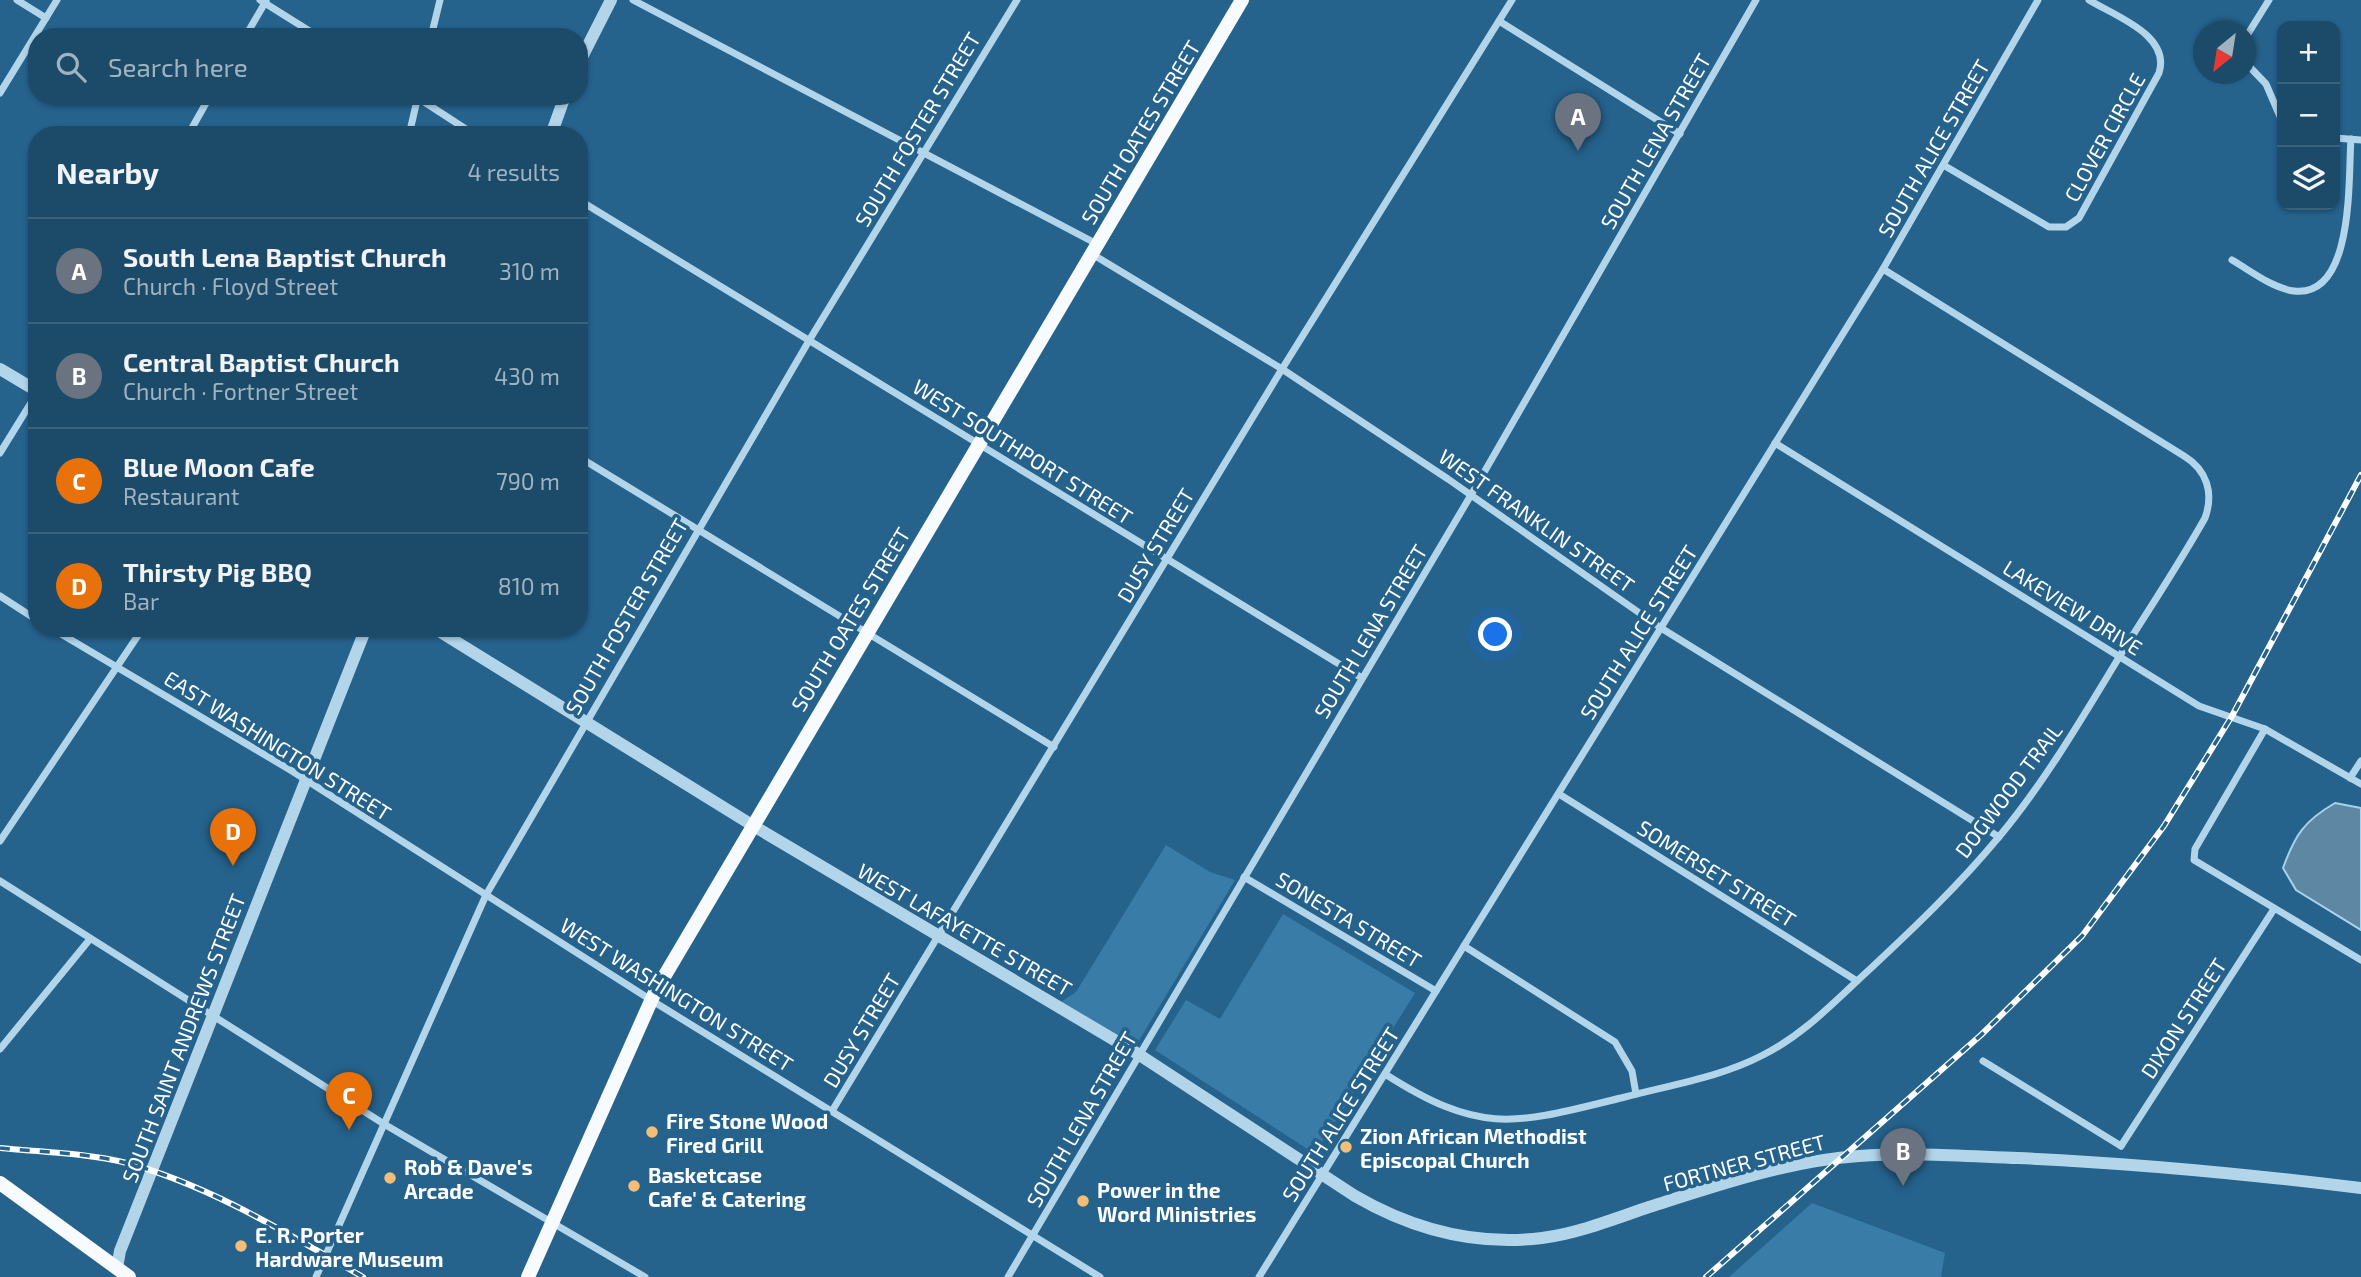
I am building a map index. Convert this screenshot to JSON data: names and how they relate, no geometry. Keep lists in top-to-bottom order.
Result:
{
  "streets": {
    "main road": ["SOUTH OATES STREET"],
    "street": [
      "SOUTH FOSTER STREET",
      "CLOVER CIRCLE",
      "SOUTH LENA STREET",
      "SOUTH ALICE STREET",
      "WEST SOUTHPORT STREET",
      "WEST FRANKLIN STREET",
      "DUSY STREET",
      "LAKEVIEW DRIVE",
      "EAST WASHINGTON STREET",
      "DOGWOOD TRAIL",
      "SOMERSET STREET",
      "SONESTA STREET",
      "WEST LAFAYETTE STREET",
      "WEST WASHINGTON STREET",
      "DIXON STREET",
      "SOUTH SAINT ANDREWS STREET",
      "FORTNER STREET"
    ]
  },
  "crossings": [
    ["SOUTH FOSTER STREET", "WEST SOUTHPORT STREET"],
    ["SOUTH FOSTER STREET", "WEST FRANKLIN STREET"],
    ["SOUTH FOSTER STREET", "EAST WASHINGTON STREET"],
    ["SOUTH FOSTER STREET", "WEST LAFAYETTE STREET"],
    ["SOUTH FOSTER STREET", "WEST WASHINGTON STREET"],
    ["SOUTH OATES STREET", "WEST SOUTHPORT STREET"],
    ["SOUTH OATES STREET", "WEST FRANKLIN STREET"],
    ["SOUTH OATES STREET", "WEST LAFAYETTE STREET"],
    ["SOUTH OATES STREET", "WEST WASHINGTON STREET"],
    ["CLOVER CIRCLE", "SOUTH ALICE STREET"],
    ["SOUTH LENA STREET", "WEST SOUTHPORT STREET"],
    ["SOUTH LENA STREET", "WEST FRANKLIN STREET"],
    ["SOUTH LENA STREET", "SONESTA STREET"],
    ["SOUTH LENA STREET", "WEST LAFAYETTE STREET"],
    ["SOUTH LENA STREET", "WEST WASHINGTON STREET"],
    ["SOUTH ALICE STREET", "WEST FRANKLIN STREET"],
    ["SOUTH ALICE STREET", "LAKEVIEW DRIVE"],
    ["SOUTH ALICE STREET", "DOGWOOD TRAIL"],
    ["SOUTH ALICE STREET", "SOMERSET STREET"],
    ["SOUTH ALICE STREET", "SONESTA STREET"],
    ["SOUTH ALICE STREET", "WEST LAFAYETTE STREET"],
    ["SOUTH ALICE STREET", "FORTNER STREET"],
    ["WEST SOUTHPORT STREET", "DUSY STREET"],
    ["WEST FRANKLIN STREET", "DUSY STREET"],
    ["WEST FRANKLIN STREET", "DOGWOOD TRAIL"],
    ["DUSY STREET", "WEST LAFAYETTE STREET"],
    ["DUSY STREET", "WEST WASHINGTON STREET"],
    ["LAKEVIEW DRIVE", "DOGWOOD TRAIL"],
    ["EAST WASHINGTON STREET", "WEST WASHINGTON STREET"],
    ["EAST WASHINGTON STREET", "SOUTH SAINT ANDREWS STREET"],
    ["DOGWOOD TRAIL", "SOMERSET STREET"],
    ["WEST LAFAYETTE STREET", "FORTNER STREET"]
  ],
  "places": [
    "Fire Stone Wood Fired Grill",
    "Zion African Methodist Episcopal Church",
    "Rob & Dave's Arcade",
    "Basketcase Cafe' & Catering",
    "Power in the Word Ministries",
    "E. R. Porter Hardware Museum"
  ],
  "north": "bottom left",
  "page": {
    "map_buttons": ["+", "−"],
    "search": "Search here",
    "pins": [
      "A",
      "D",
      "C",
      "B"
    ],
    "heading": ["Nearby", "4 results"],
    "list": [
      {
        "mark": "A",
        "name": "South Lena Baptist Church",
        "note": "Church · Floyd Street",
        "value": "310 m"
      },
      {
        "mark": "B",
        "name": "Central Baptist Church",
        "note": "Church · Fortner Street",
        "value": "430 m"
      },
      {
        "mark": "C",
        "name": "Blue Moon Cafe",
        "note": "Restaurant",
        "value": "790 m"
      },
      {
        "mark": "D",
        "name": "Thirsty Pig BBQ",
        "note": "Bar",
        "value": "810 m"
      }
    ]
  }
}
